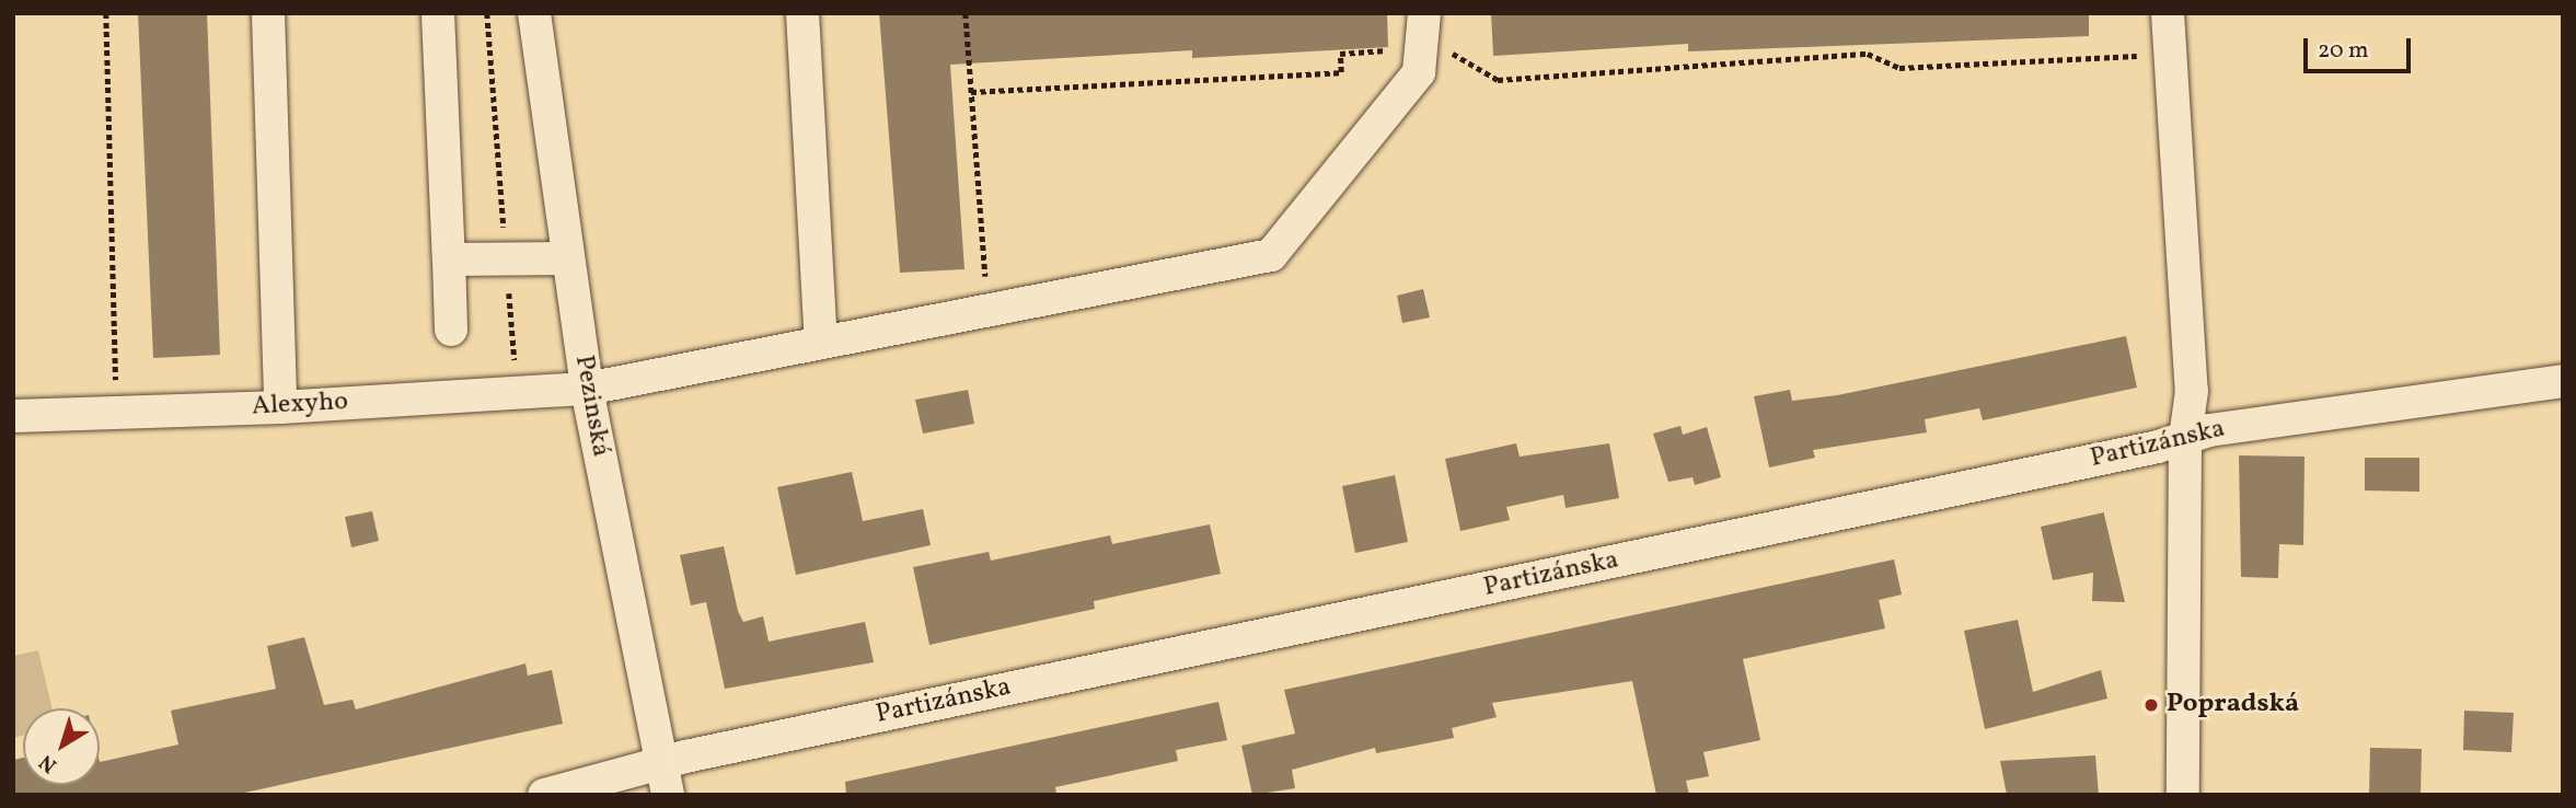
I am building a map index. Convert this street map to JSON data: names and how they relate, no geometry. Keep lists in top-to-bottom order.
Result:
{
  "streets": {
    "street": ["Alexyho", "Pezinská", "Partizánska"]
  },
  "crossings": [
    ["Alexyho", "Pezinská"],
    ["Pezinská", "Partizánska"]
  ],
  "places": ["Popradská"],
  "scale_bar": "20 m",
  "north": "bottom left"
}
